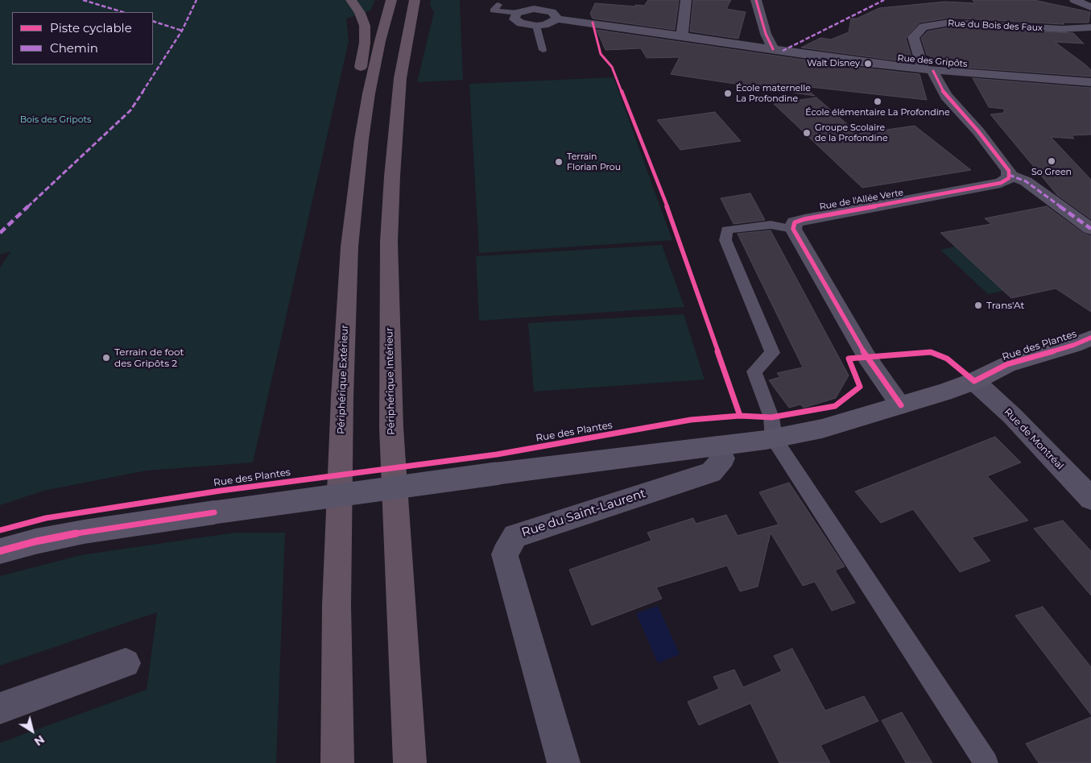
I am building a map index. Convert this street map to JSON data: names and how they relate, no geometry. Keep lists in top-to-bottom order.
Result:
{
  "streets": {
    "highway": ["Périphérique Extérieur", "Périphérique Intérieur"],
    "street": [
      "Rue du Bois des Faux",
      "Rue des Gripôts",
      "Rue de l'Allée Verte",
      "Rue des Plantes",
      "Rue de Montréal",
      "Rue du Saint-Laurent"
    ]
  },
  "crossings": [
    ["Rue du Bois des Faux", "Rue des Gripôts"],
    ["Rue des Plantes", "Rue de Montréal"],
    ["Rue des Plantes", "Rue du Saint-Laurent"]
  ],
  "parks": ["Bois des Gripots"],
  "places": [
    "Walt Disney",
    "École maternelle La Profondine",
    "École élémentaire La Profondine",
    "Groupe Scolaire de la Profondine",
    "So Green",
    "Terrain Florian Prou",
    "Trans'At",
    "Terrain de foot des Gripôts 2"
  ],
  "legend": ["Piste cyclable", "Chemin"],
  "north": "bottom right"
}
